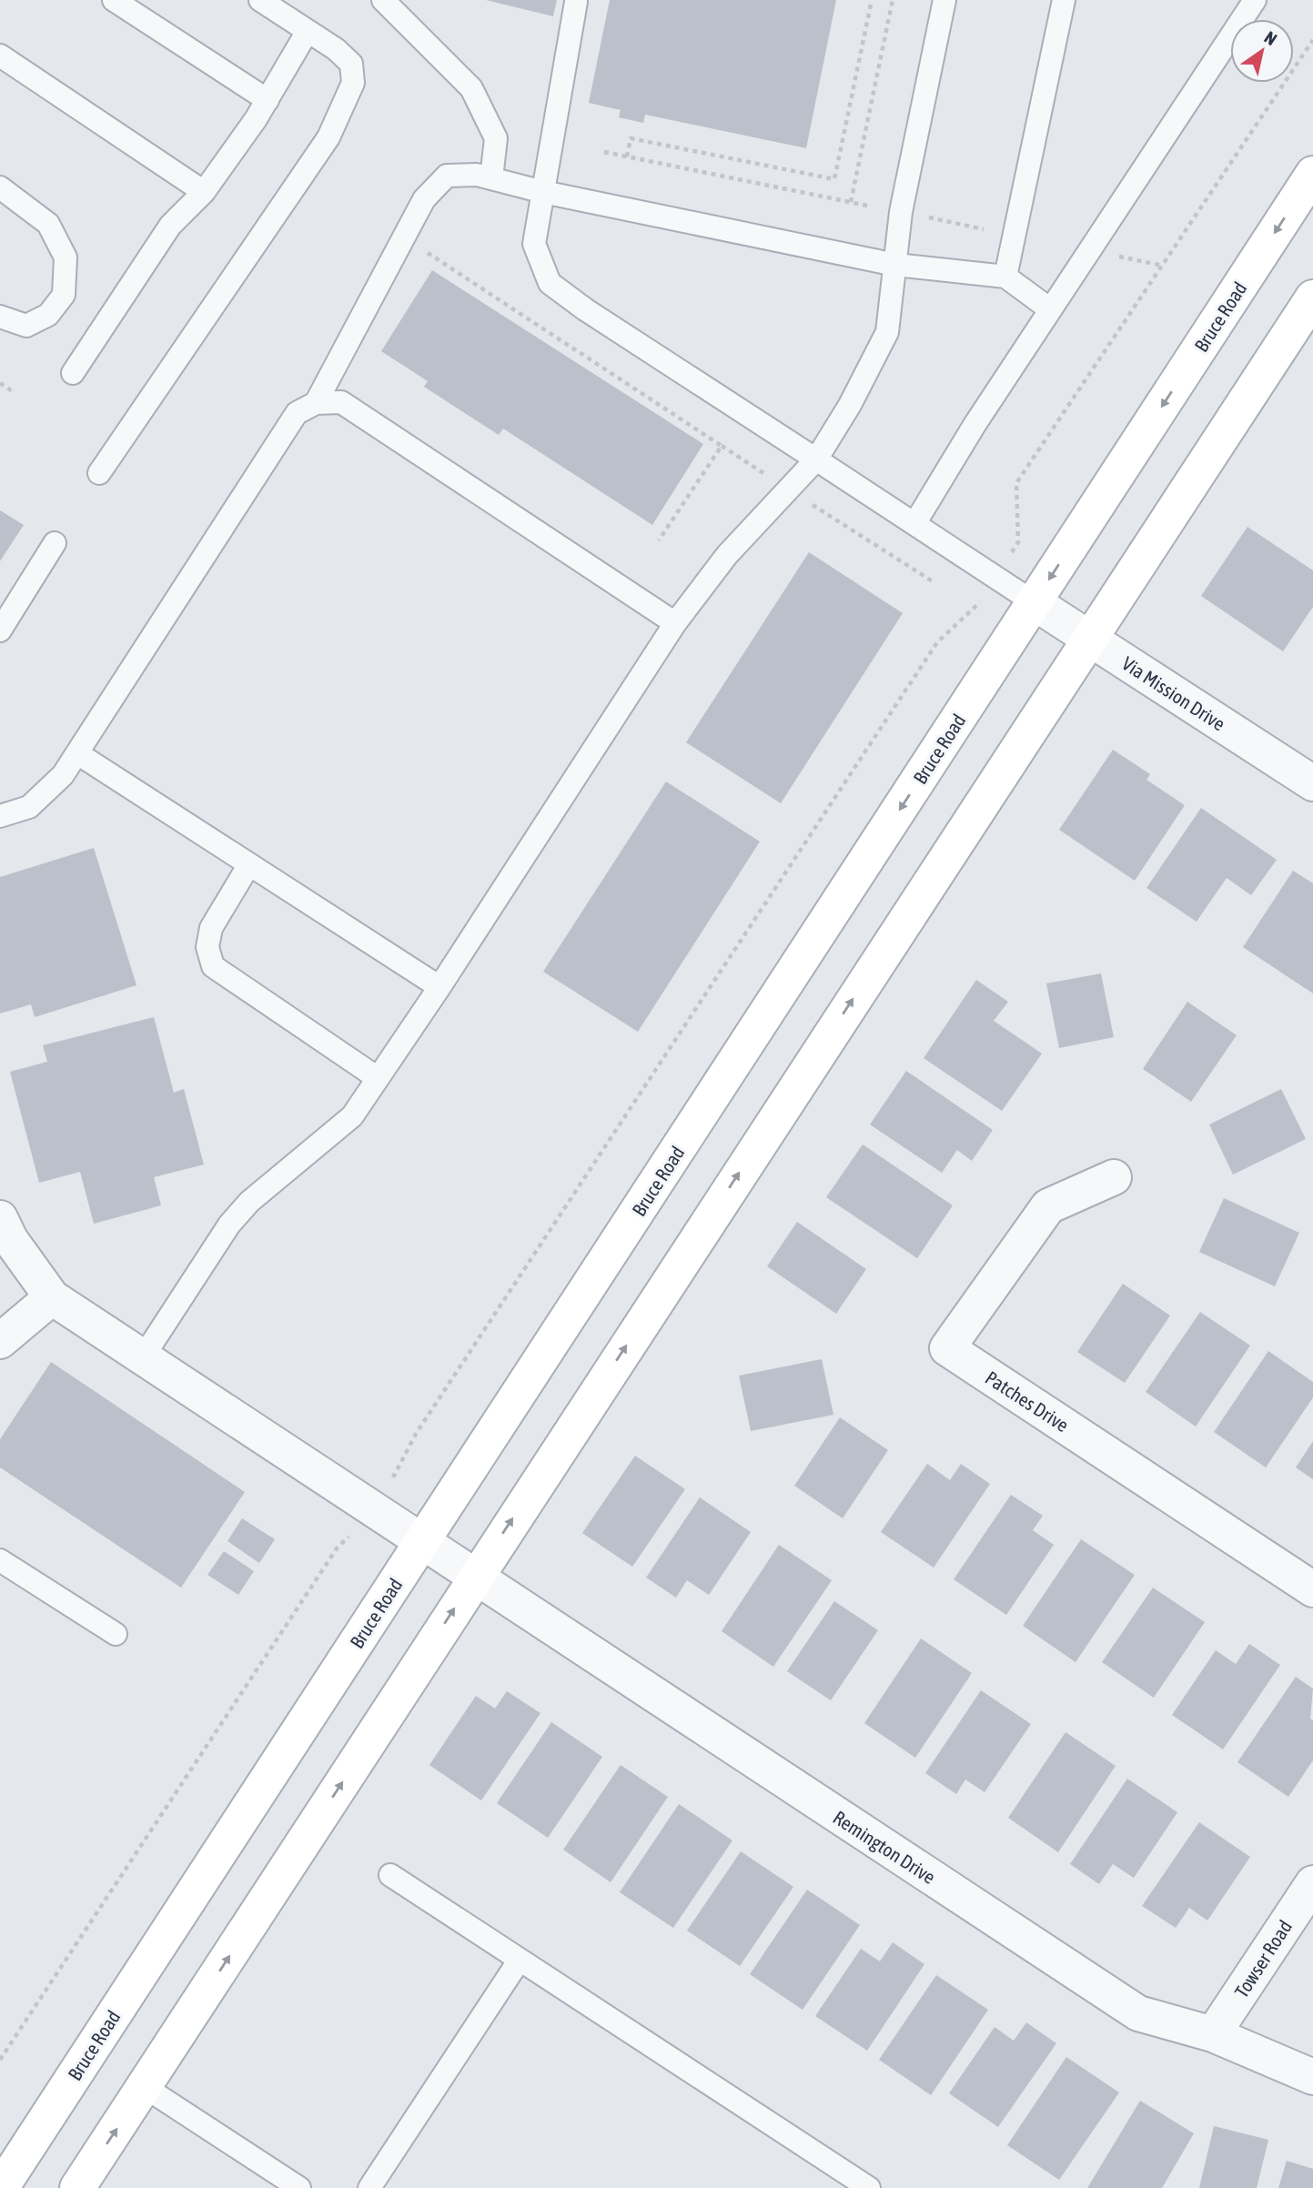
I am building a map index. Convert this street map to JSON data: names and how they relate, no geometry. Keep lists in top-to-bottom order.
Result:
{
  "streets": {
    "street": [
      "Bruce Road",
      "Via Mission Drive",
      "Patches Drive",
      "Remington Drive",
      "Towser Road"
    ]
  },
  "crossings": [
    ["Bruce Road", "Via Mission Drive"],
    ["Bruce Road", "Remington Drive"],
    ["Remington Drive", "Towser Road"]
  ],
  "north": "top right"
}
